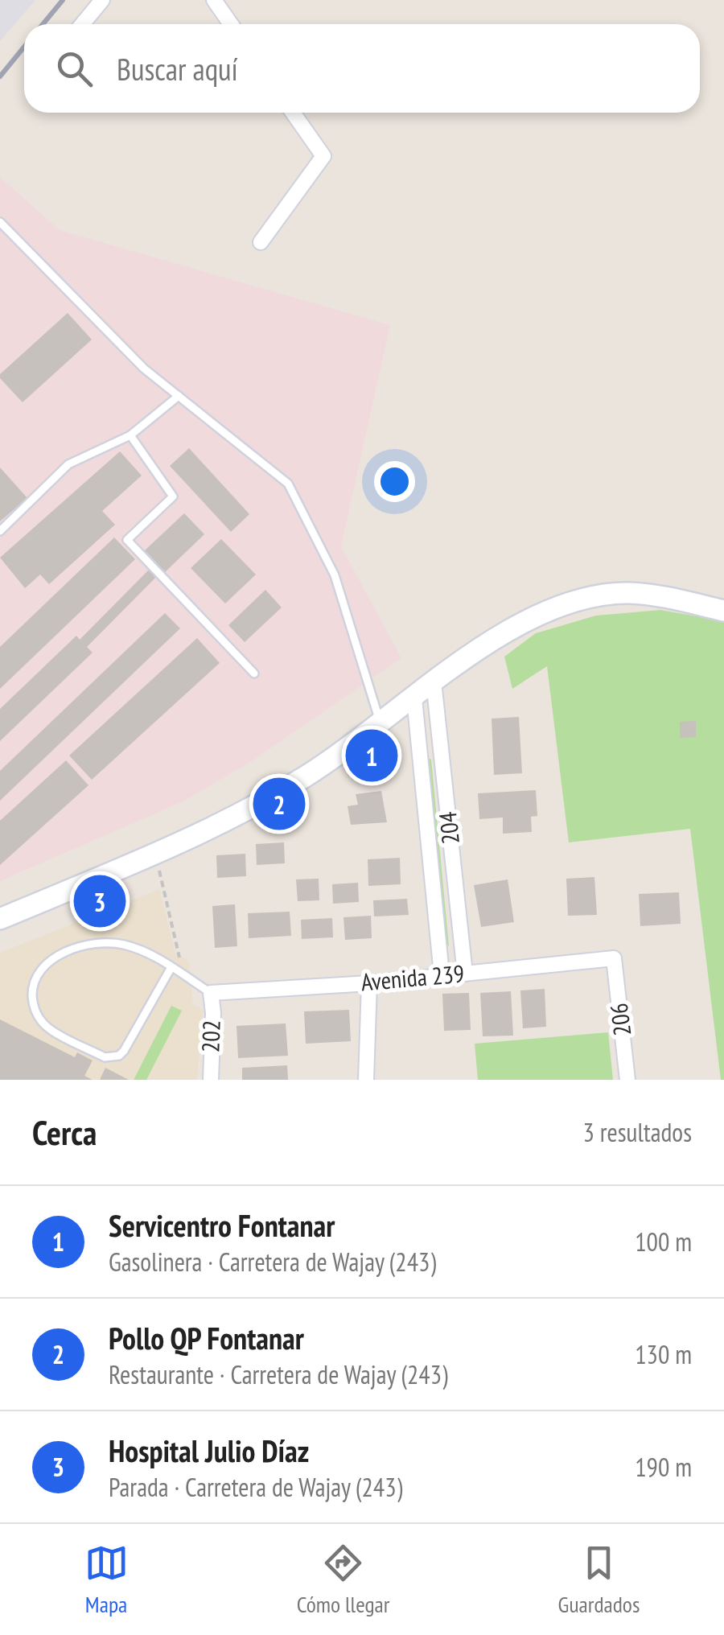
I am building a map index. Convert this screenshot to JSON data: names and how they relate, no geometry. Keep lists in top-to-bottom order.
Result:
{
  "streets": {
    "street": [
      "204",
      "Avenida 239",
      "206",
      "202"
    ]
  },
  "crossings": [
    ["204", "Avenida 239"],
    ["Avenida 239", "206"],
    ["Avenida 239", "202"]
  ],
  "page": {
    "search": "Buscar aquí",
    "pins": ["1", "2", "3"],
    "heading": ["Cerca", "3 resultados"],
    "list": [
      {
        "mark": "1",
        "name": "Servicentro Fontanar",
        "note": "Gasolinera · Carretera de Wajay (243)",
        "value": "100 m"
      },
      {
        "mark": "2",
        "name": "Pollo QP Fontanar",
        "note": "Restaurante · Carretera de Wajay (243)",
        "value": "130 m"
      },
      {
        "mark": "3",
        "name": "Hospital Julio Díaz",
        "note": "Parada · Carretera de Wajay (243)",
        "value": "190 m"
      }
    ],
    "nav": ["Mapa", "Cómo llegar", "Guardados"]
  }
}
